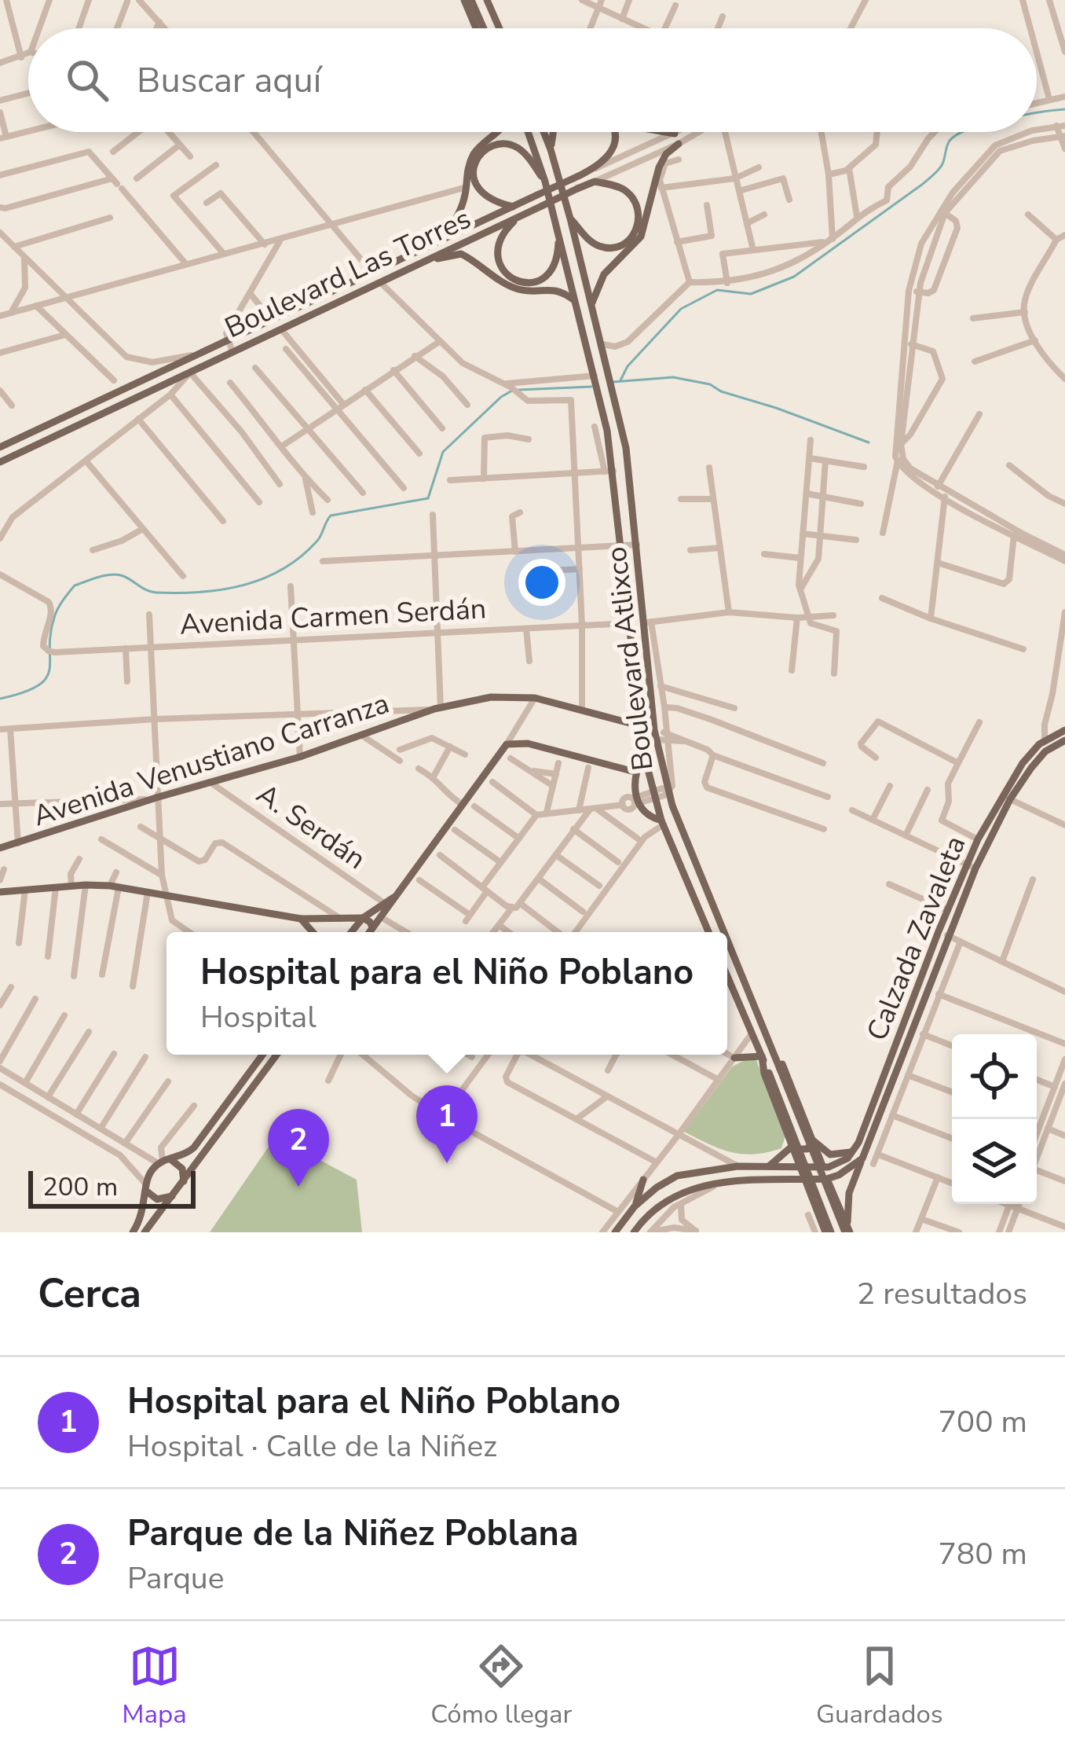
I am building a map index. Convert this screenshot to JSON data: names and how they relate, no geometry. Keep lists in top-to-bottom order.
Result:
{
  "streets": {
    "main road": [
      "Boulevard Las Torres",
      "Boulevard Atlixco",
      "Avenida Venustiano Carranza",
      "Calzada Zavaleta"
    ],
    "street": ["Avenida Carmen Serdán", "A. Serdán"]
  },
  "crossings": [
    ["Avenida Carmen Serdán", "Boulevard Atlixco"],
    ["Boulevard Atlixco", "Avenida Venustiano Carranza"],
    ["Boulevard Atlixco", "Calzada Zavaleta"],
    ["Avenida Venustiano Carranza", "A. Serdán"]
  ],
  "scale_bar": "200 m",
  "page": {
    "search": "Buscar aquí",
    "popup": ["Hospital para el Niño Poblano", "Hospital"],
    "pins": ["1", "2"],
    "scale": "200 m",
    "heading": ["Cerca", "2 resultados"],
    "list": [
      {
        "mark": "1",
        "name": "Hospital para el Niño Poblano",
        "note": "Hospital · Calle de la Niñez",
        "value": "700 m"
      },
      {
        "mark": "2",
        "name": "Parque de la Niñez Poblana",
        "note": "Parque",
        "value": "780 m"
      }
    ],
    "nav": ["Mapa", "Cómo llegar", "Guardados"]
  }
}
